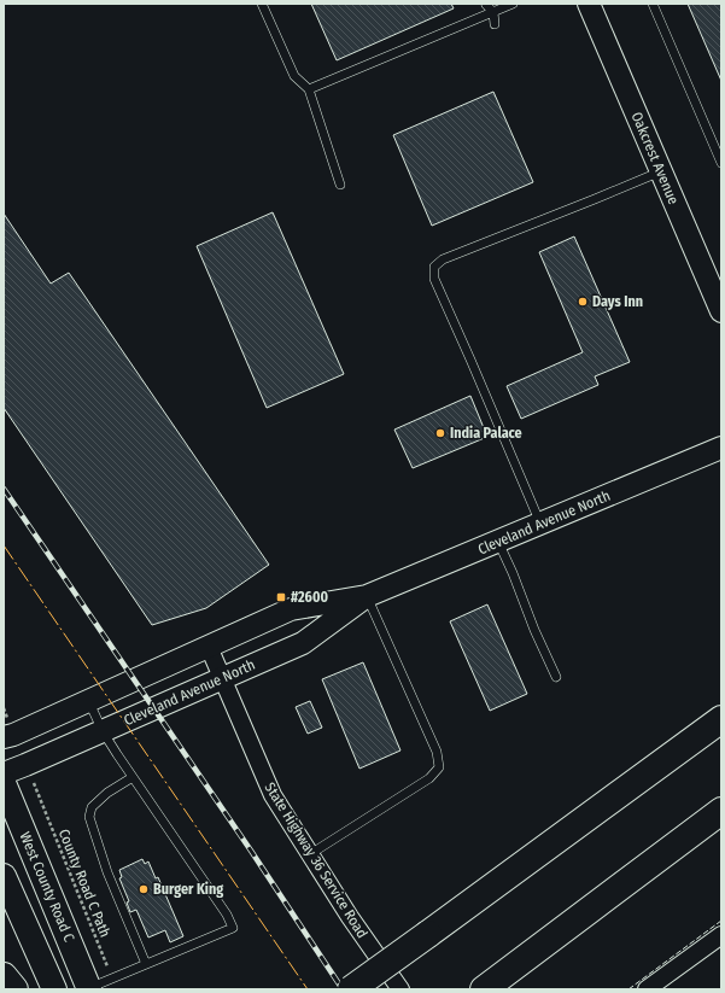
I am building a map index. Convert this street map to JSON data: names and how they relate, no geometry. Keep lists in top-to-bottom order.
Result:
{
  "streets": {
    "main road": ["West County Road C"],
    "street": ["Oakcrest Avenue", "Cleveland Avenue North", "State Highway 36 Service Road"],
    "path": ["County Road C Path"]
  },
  "crossings": [
    ["Cleveland Avenue North", "State Highway 36 Service Road"],
    ["County Road C Path", "West County Road C"]
  ],
  "places": {
    "other": ["Days Inn", "India Palace", "Burger King"],
    "transit": ["#2600"]
  }
}
